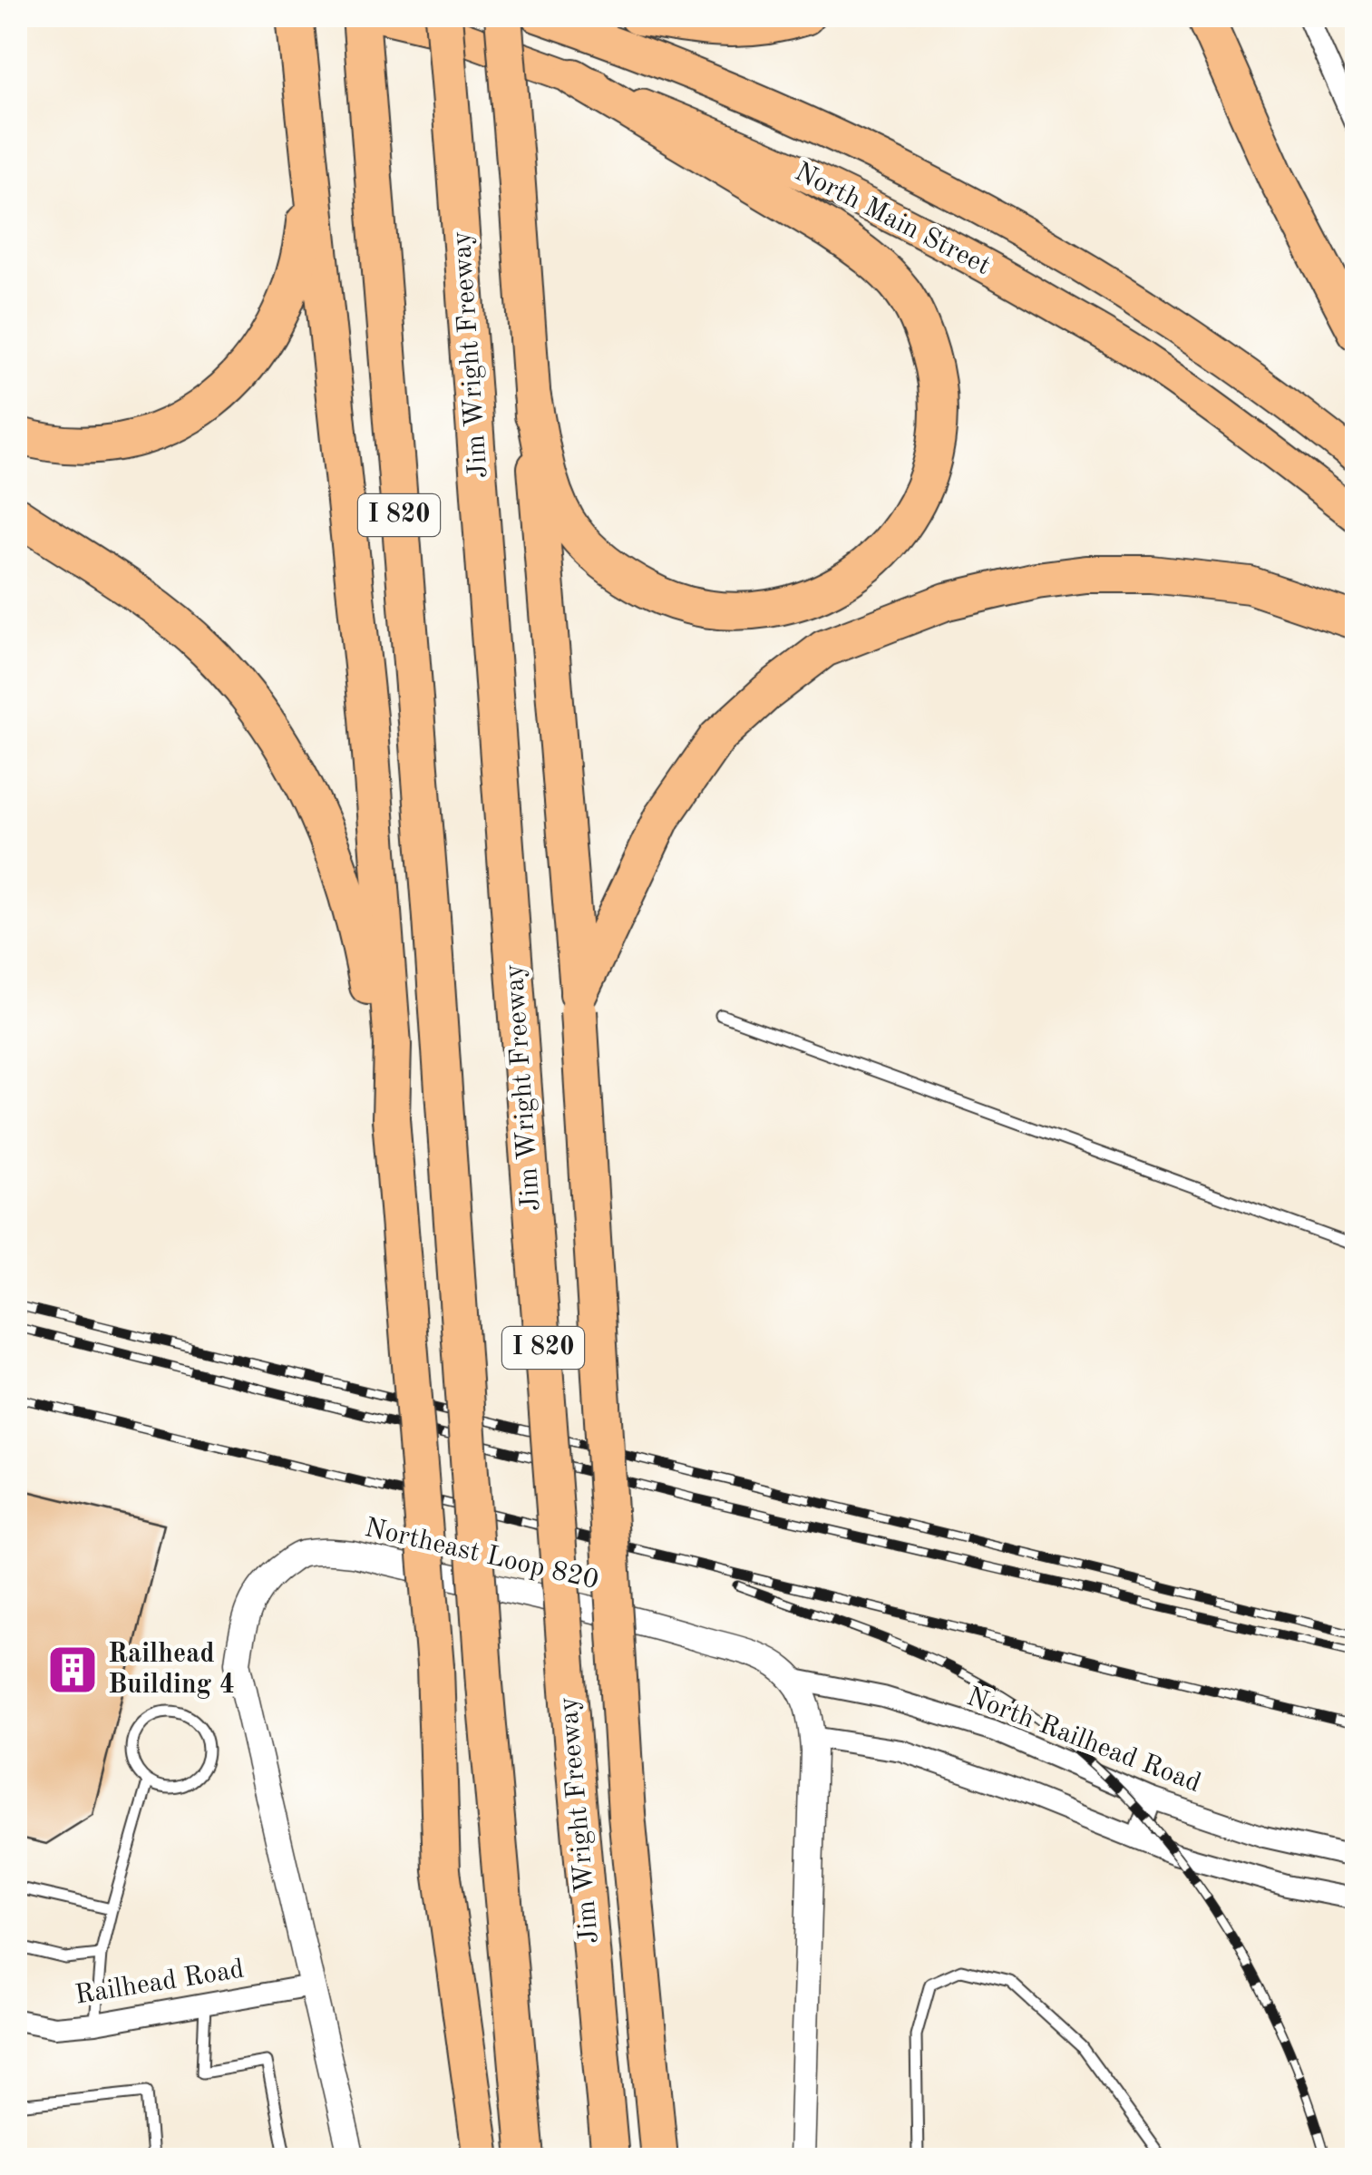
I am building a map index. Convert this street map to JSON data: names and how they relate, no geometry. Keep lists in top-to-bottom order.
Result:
{
  "streets": {
    "highway": ["Jim Wright Freeway", "I 820"],
    "main road": ["North Main Street"],
    "street": ["Northeast Loop 820", "North Railhead Road", "Railhead Road"]
  },
  "crossings": [
    ["Northeast Loop 820", "North Railhead Road"],
    ["Northeast Loop 820", "Railhead Road"]
  ],
  "places": {
    "building": ["Railhead Building 4"]
  }
}
